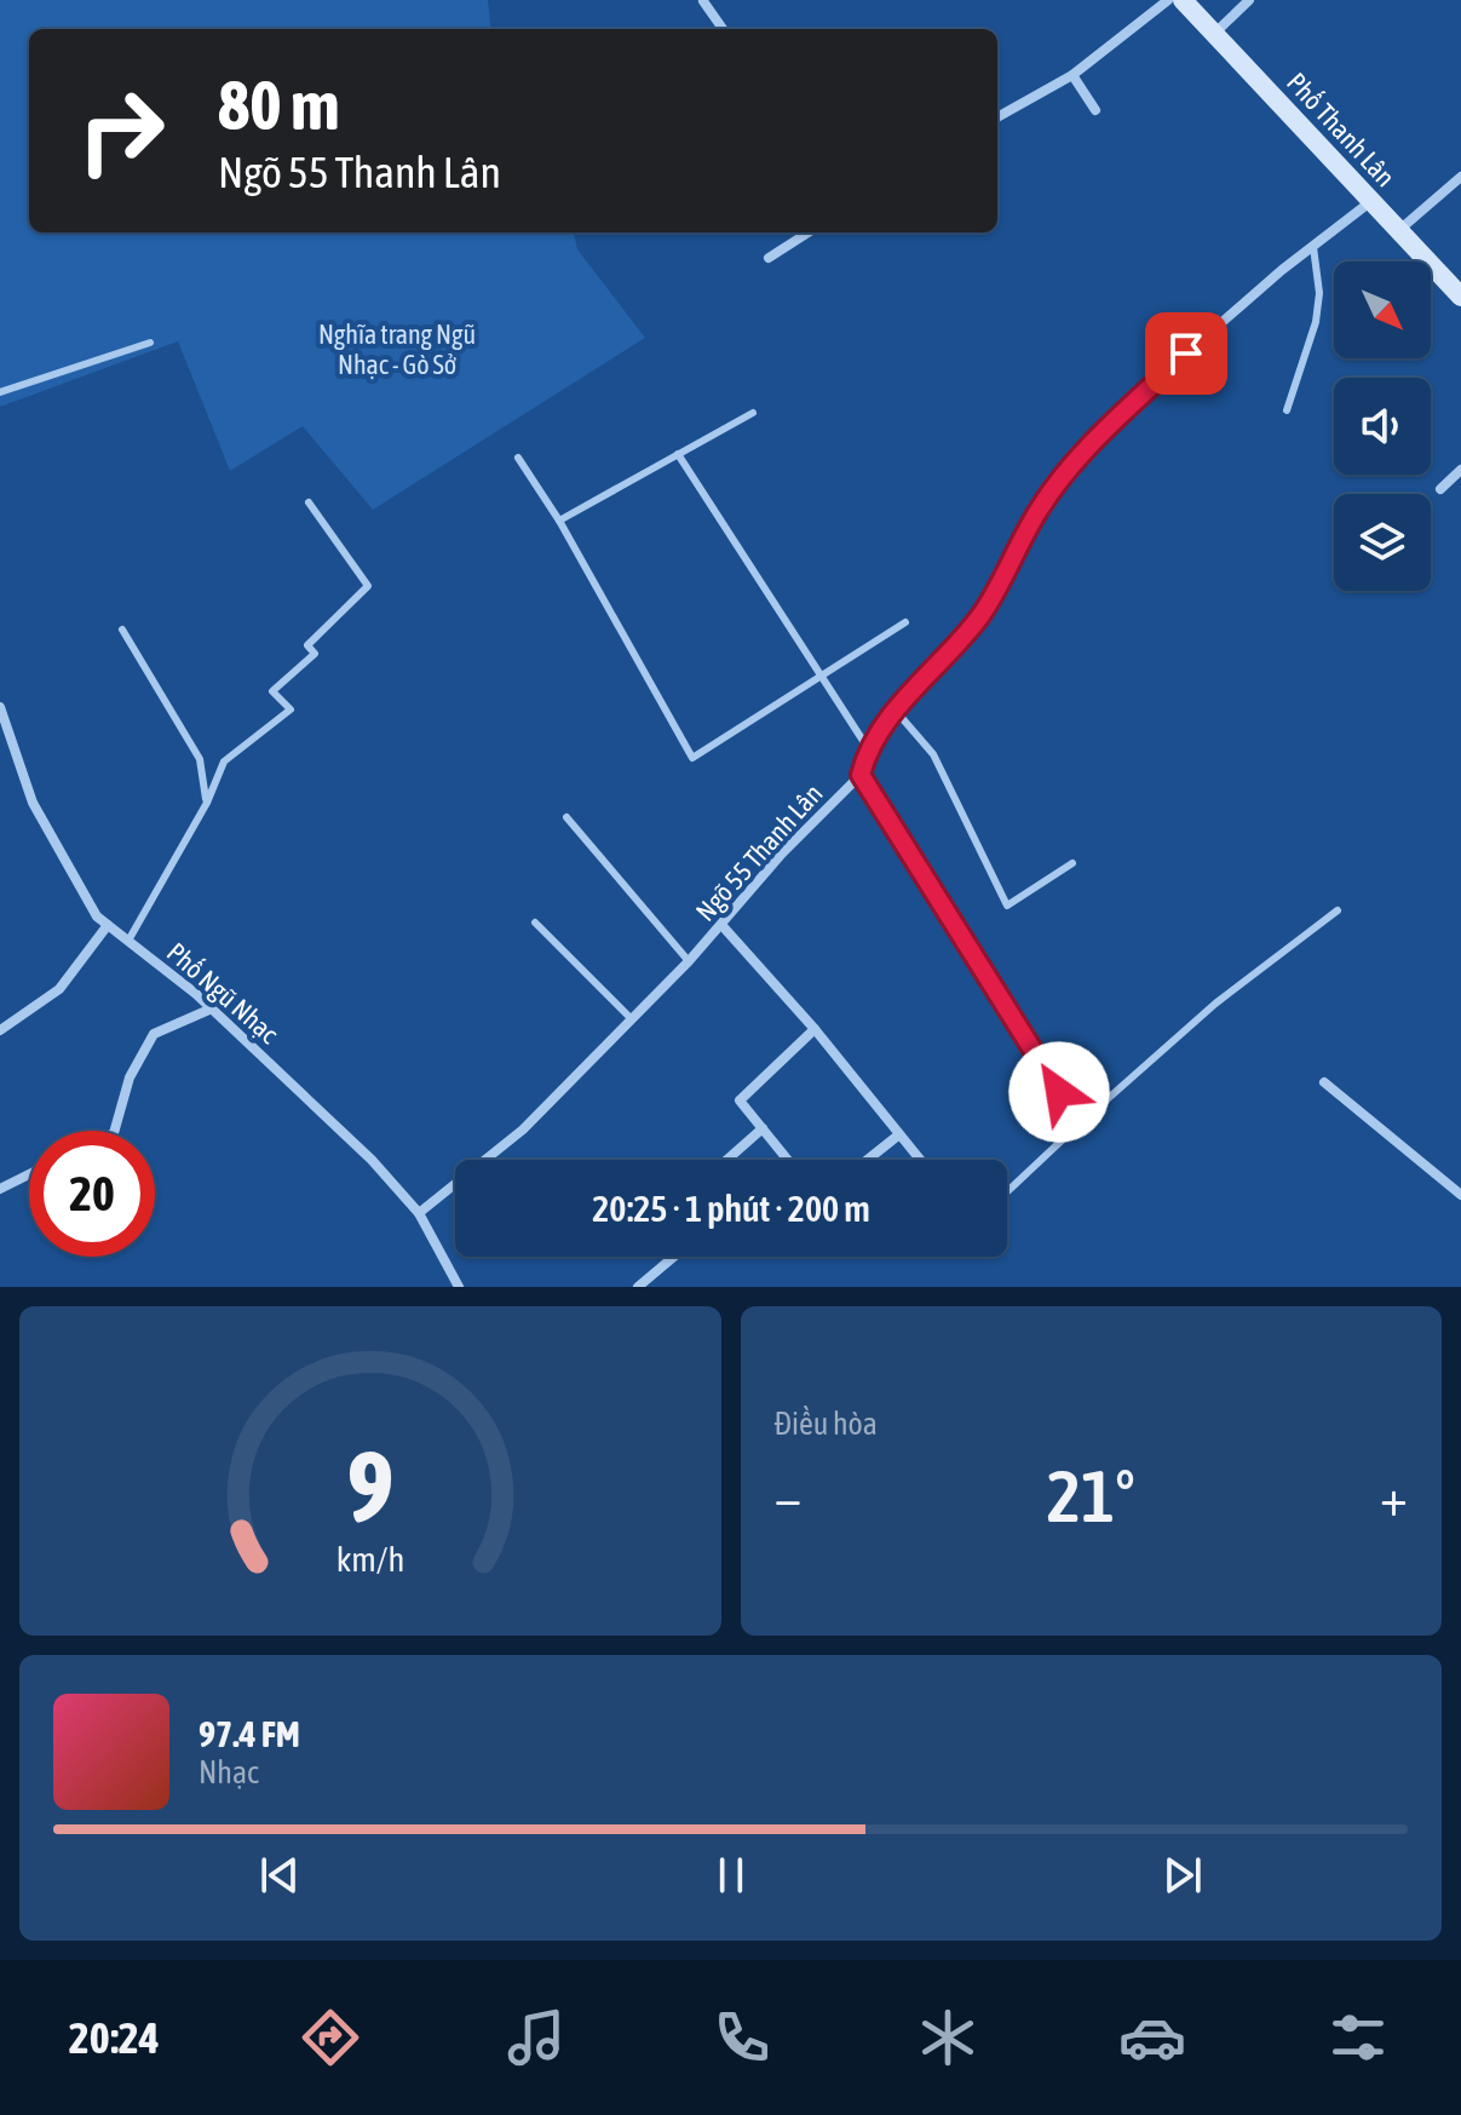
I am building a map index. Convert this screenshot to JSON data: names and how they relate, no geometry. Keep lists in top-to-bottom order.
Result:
{
  "streets": {
    "street": ["Phố Thanh Lân", "Ngõ 55 Thanh Lân", "Phố Ngũ Nhạc"]
  },
  "crossings": [
    ["Phố Thanh Lân", "Ngõ 55 Thanh Lân"],
    ["Ngõ 55 Thanh Lân", "Phố Ngũ Nhạc"]
  ],
  "parks": ["Nghĩa trang Ngũ Nhạc - Gò Sở"],
  "north": "bottom right",
  "page": {
    "turn": ["80 m", "Ngõ 55 Thanh Lân"],
    "limit": "20",
    "trip": "20:25 · 1 phút · 200 m",
    "tile": "Điều hòa",
    "heat": ["−", "21°", "+"],
    "song": ["97.4 FM", "Nhạc"],
    "tabs": "20:24",
    "gauge": ["9", "km/h"]
  }
}
